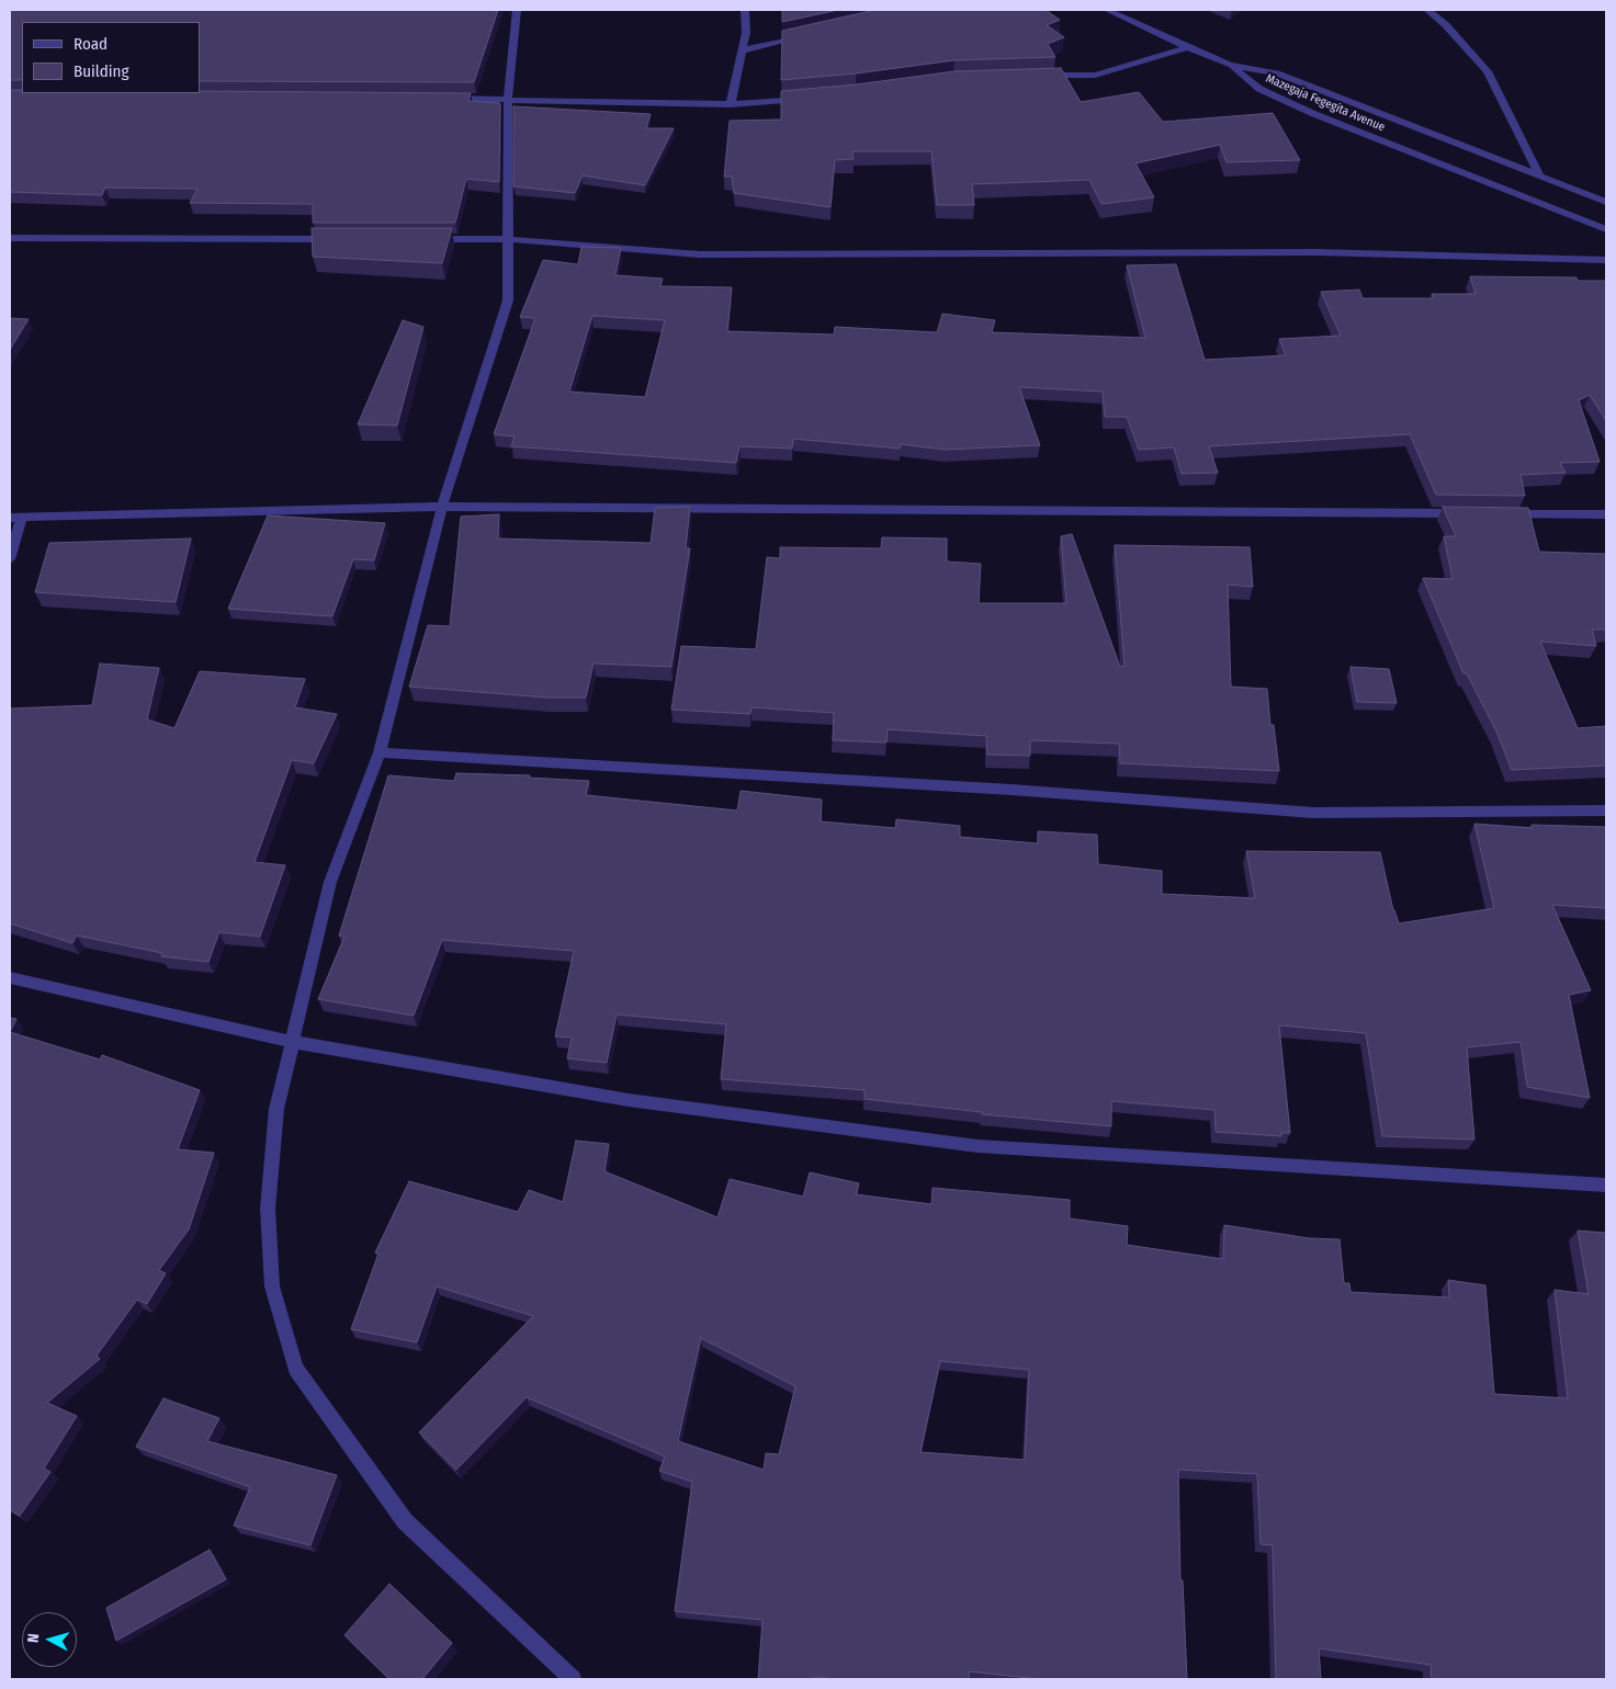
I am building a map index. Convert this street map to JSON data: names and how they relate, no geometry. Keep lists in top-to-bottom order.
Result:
{
  "streets": {
    "street": ["Mazegaja Fegegita Avenue"]
  },
  "legend": ["Road", "Building"],
  "north": "left"
}
